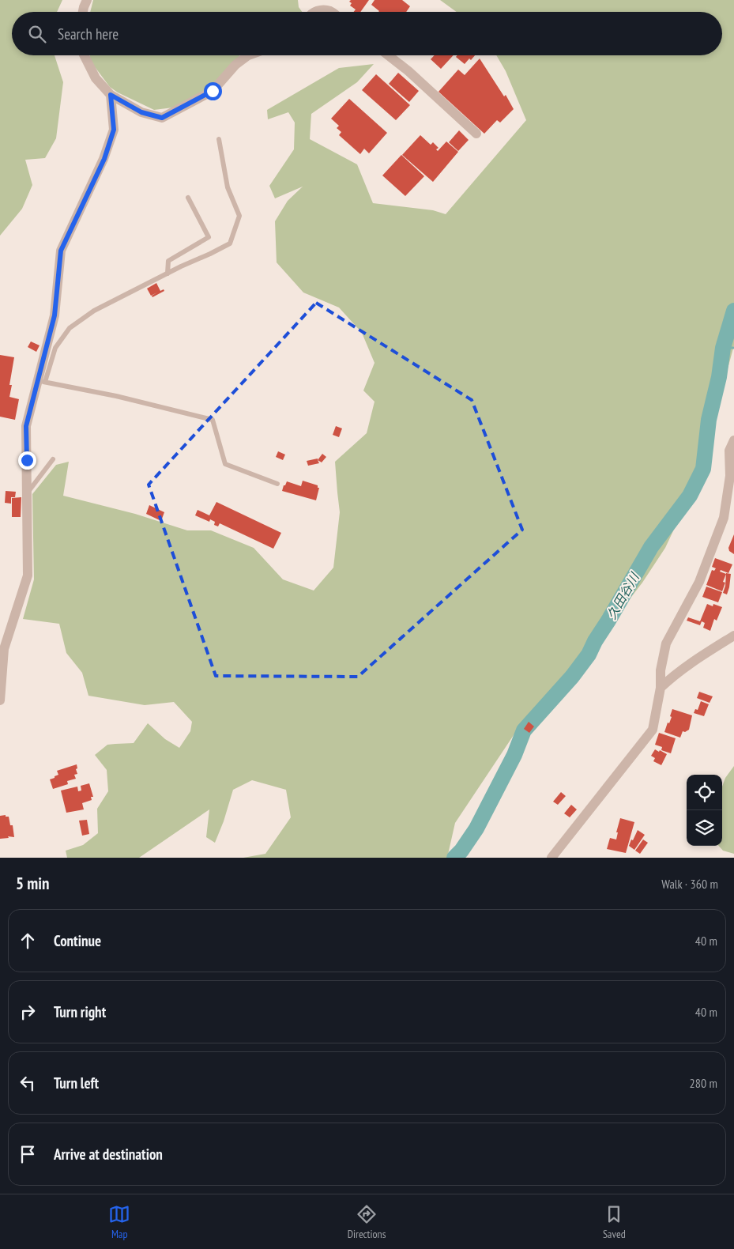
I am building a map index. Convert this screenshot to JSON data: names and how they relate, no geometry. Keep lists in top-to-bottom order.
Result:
{
  "water": ["久田谷川"],
  "page": {
    "search": "Search here",
    "heading": ["5 min", "Walk · 360 m"],
    "list": [
      ["Continue", "40 m"],
      ["Turn right", "40 m"],
      ["Turn left", "280 m"],
      "Arrive at destination"
    ],
    "nav": ["Map", "Directions", "Saved"]
  }
}
